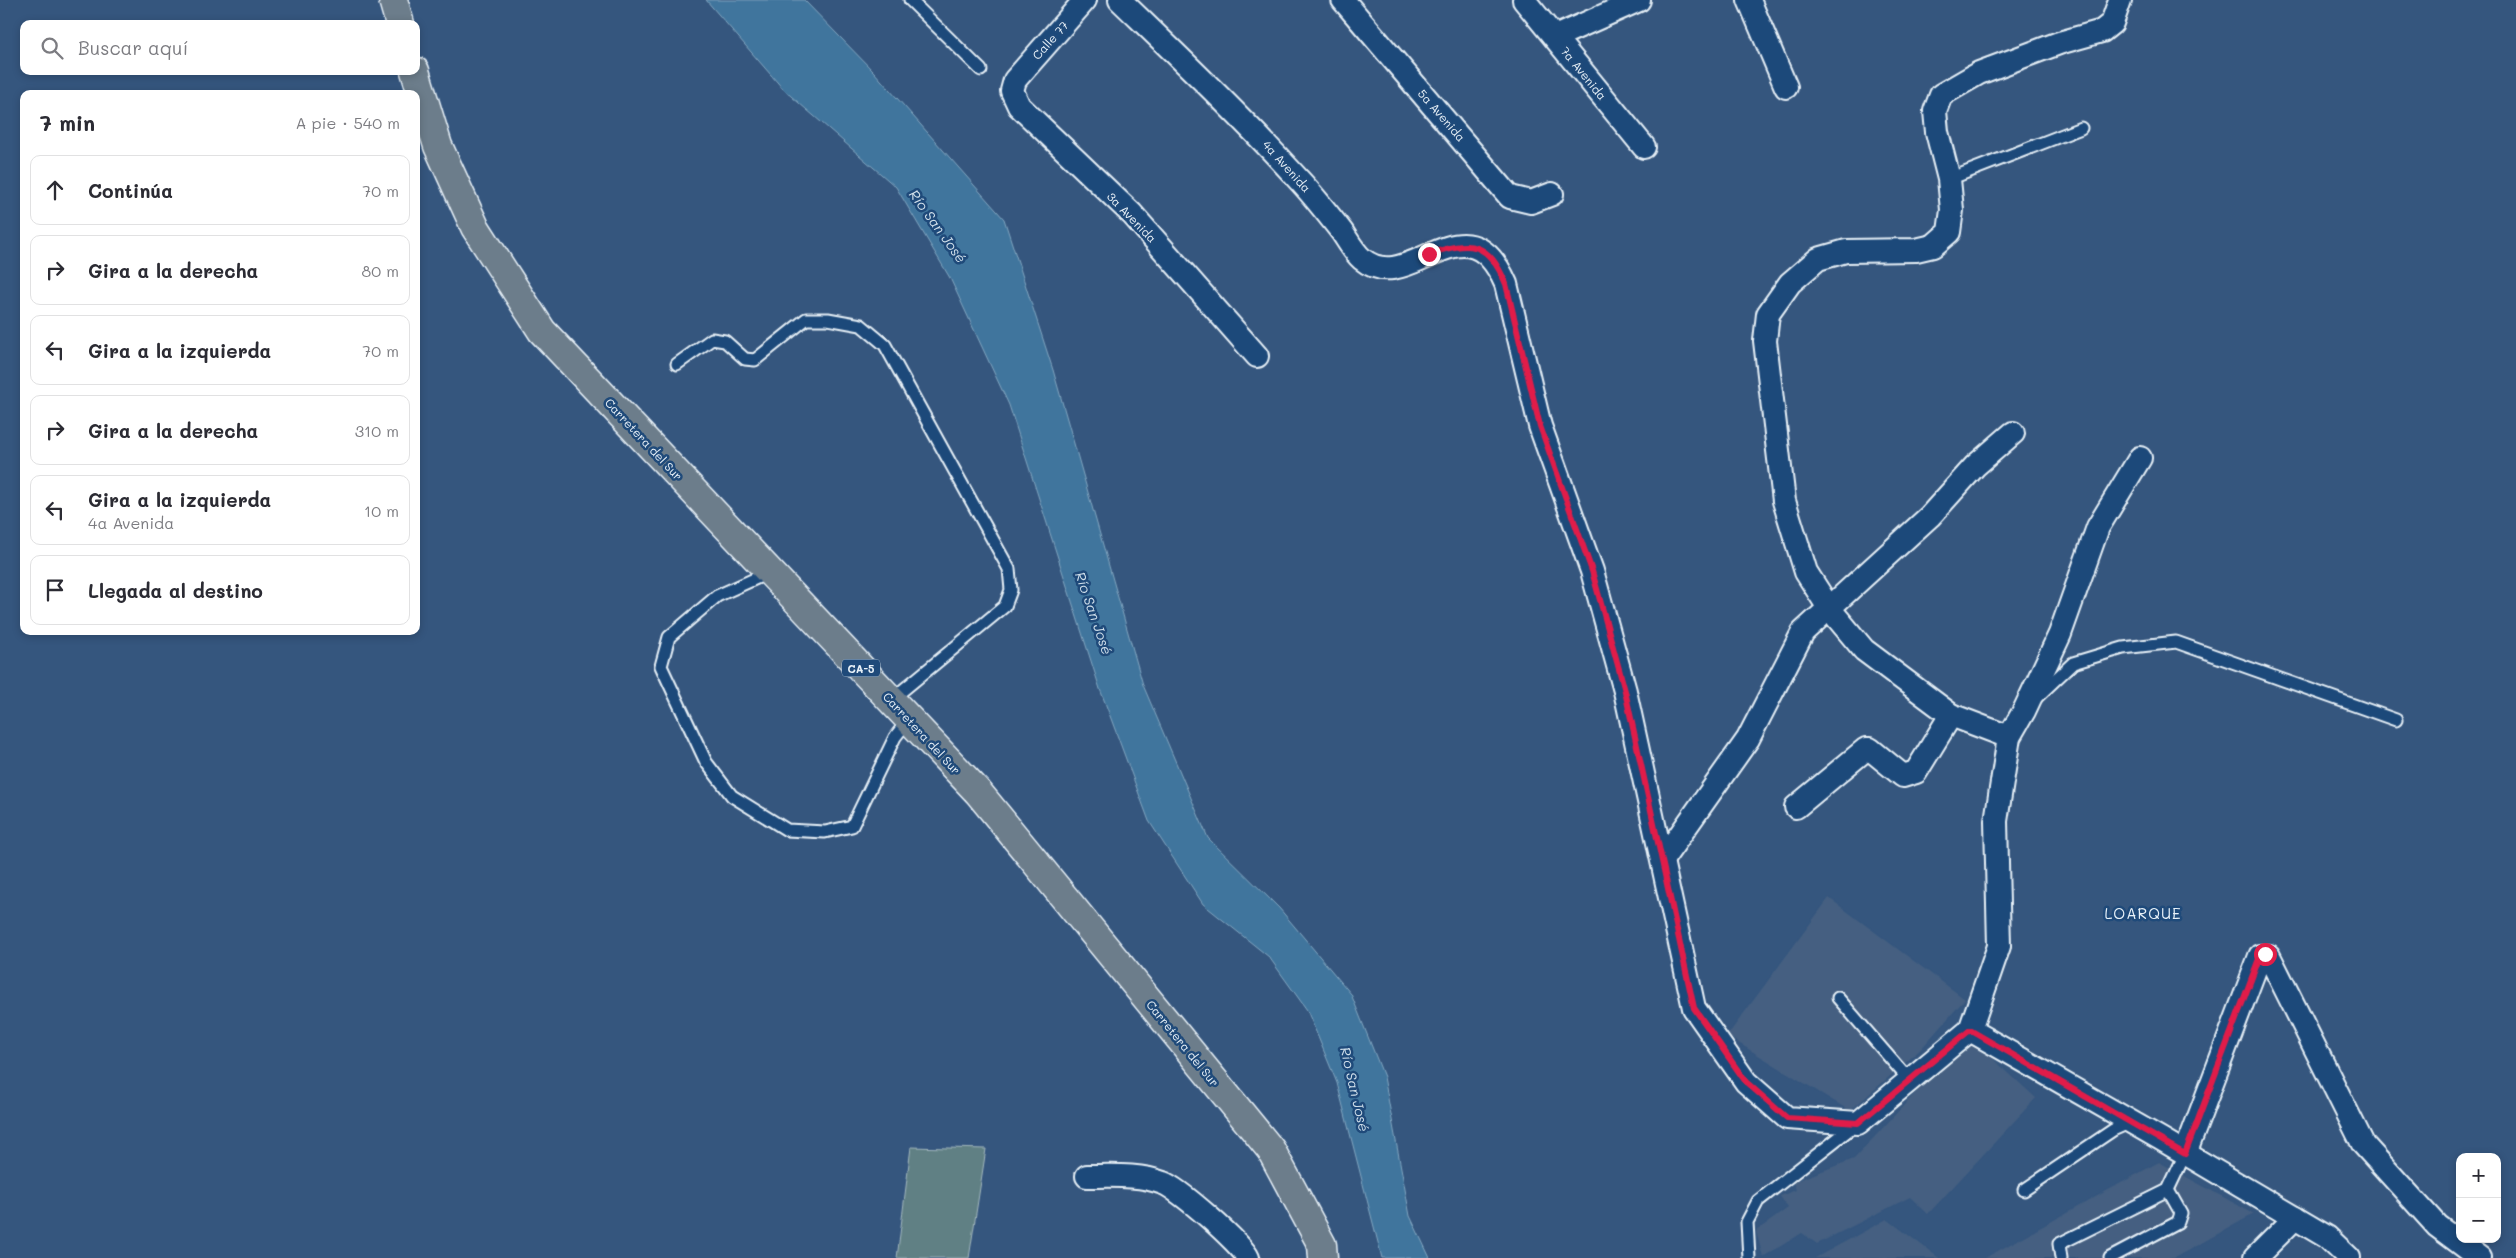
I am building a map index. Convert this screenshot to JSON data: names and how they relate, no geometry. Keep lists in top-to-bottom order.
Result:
{
  "streets": {
    "highway": ["Carretera del Sur", "CA-5"],
    "street": [
      "Calle 77",
      "7a Avenida",
      "5a Avenida",
      "4a Avenida",
      "3a Avenida"
    ]
  },
  "crossings": [
    ["Calle 77", "3a Avenida"]
  ],
  "districts": ["LOARQUE"],
  "water": ["Río San José"],
  "page": {
    "search": "Buscar aquí",
    "heading": ["7 min", "A pie · 540 m"],
    "list": [
      ["Continúa", "70 m"],
      ["Gira a la derecha", "80 m"],
      ["Gira a la izquierda", "70 m"],
      ["Gira a la derecha", "310 m"],
      ["Gira a la izquierda", "4a Avenida", "10 m"],
      "Llegada al destino"
    ],
    "map_buttons": ["+", "−"]
  }
}
